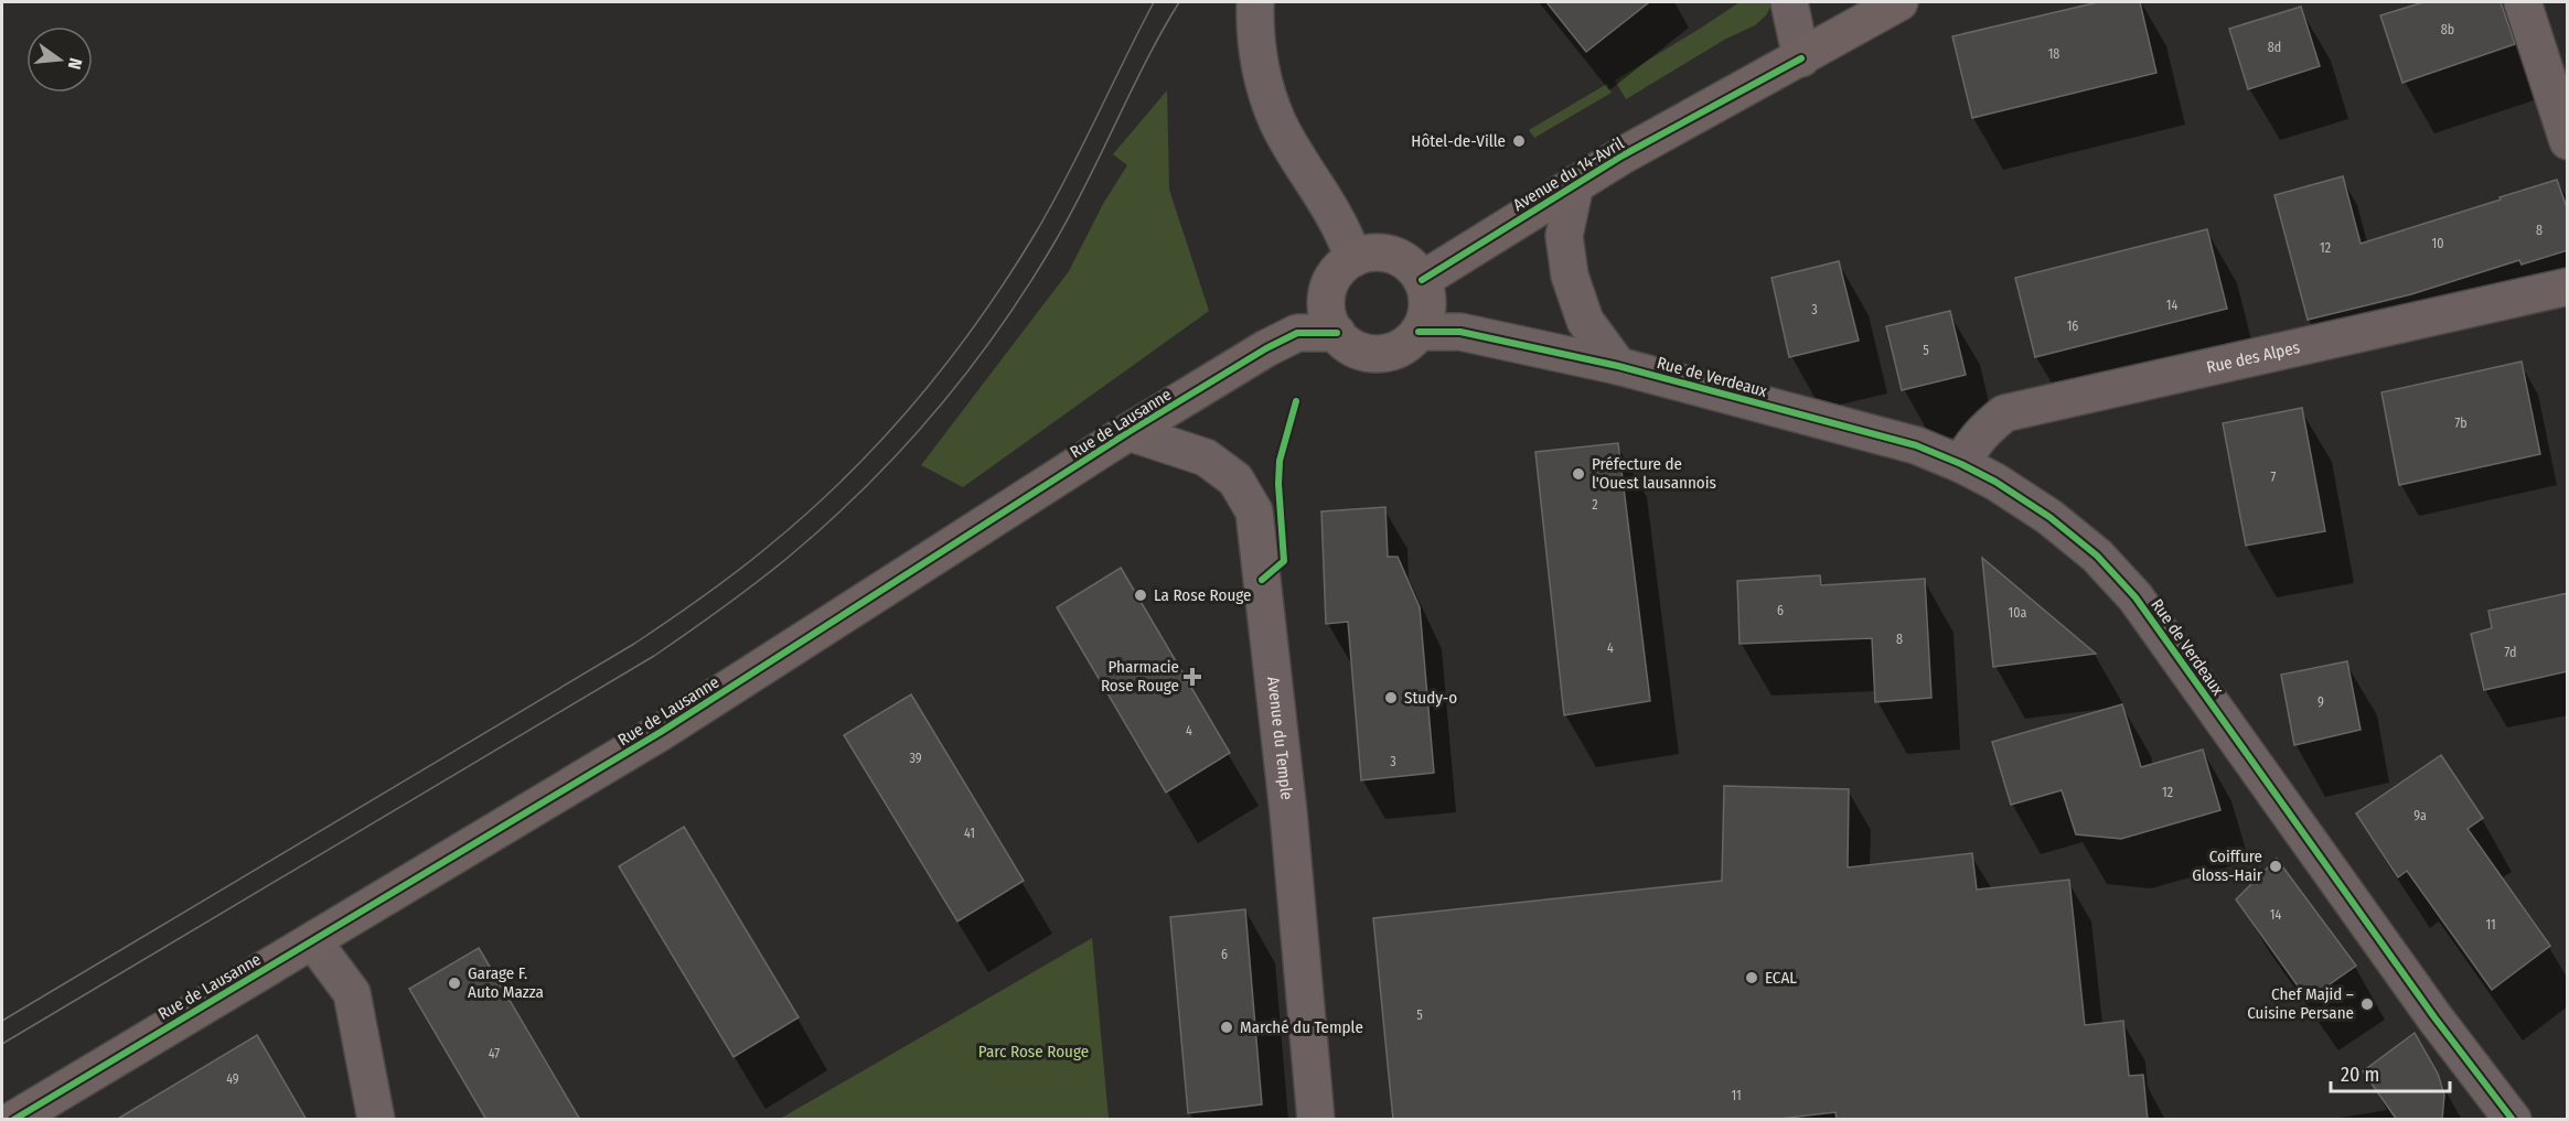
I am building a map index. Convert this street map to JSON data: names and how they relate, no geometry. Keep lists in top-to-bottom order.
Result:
{
  "streets": {
    "main road": ["Avenue du 14-Avril", "Rue de Lausanne"],
    "street": ["Rue des Alpes", "Rue de Verdeaux", "Avenue du Temple"]
  },
  "crossings": [
    ["Avenue du 14-Avril", "Rue de Verdeaux"],
    ["Avenue du 14-Avril", "Rue de Lausanne"],
    ["Rue des Alpes", "Rue de Verdeaux"],
    ["Rue de Verdeaux", "Rue de Lausanne"],
    ["Rue de Lausanne", "Avenue du Temple"]
  ],
  "parks": ["Parc Rose Rouge"],
  "places": {
    "other": [
      "Hôtel-de-Ville",
      "Préfecture de l'Ouest lausannois",
      "La Rose Rouge",
      "Study-o",
      "Coiffure Gloss-Hair",
      "ECAL",
      "Garage F. Auto Mazza",
      "Chef Majid – Cuisine Persane",
      "Marché du Temple"
    ],
    "health": ["Pharmacie Rose Rouge"]
  },
  "house_numbers": [
    "8b",
    "8d",
    "18",
    "8",
    "10",
    "12",
    "14",
    "3",
    "16",
    "5",
    "7b",
    "7",
    "2",
    "6",
    "10a",
    "8",
    "4",
    "7d",
    "9",
    "4",
    "39",
    "3",
    "12",
    "9a",
    "41",
    "14",
    "11",
    "6",
    "5",
    "47",
    "49",
    "11"
  ],
  "scale_bar": "20 m",
  "north": "right"
}
